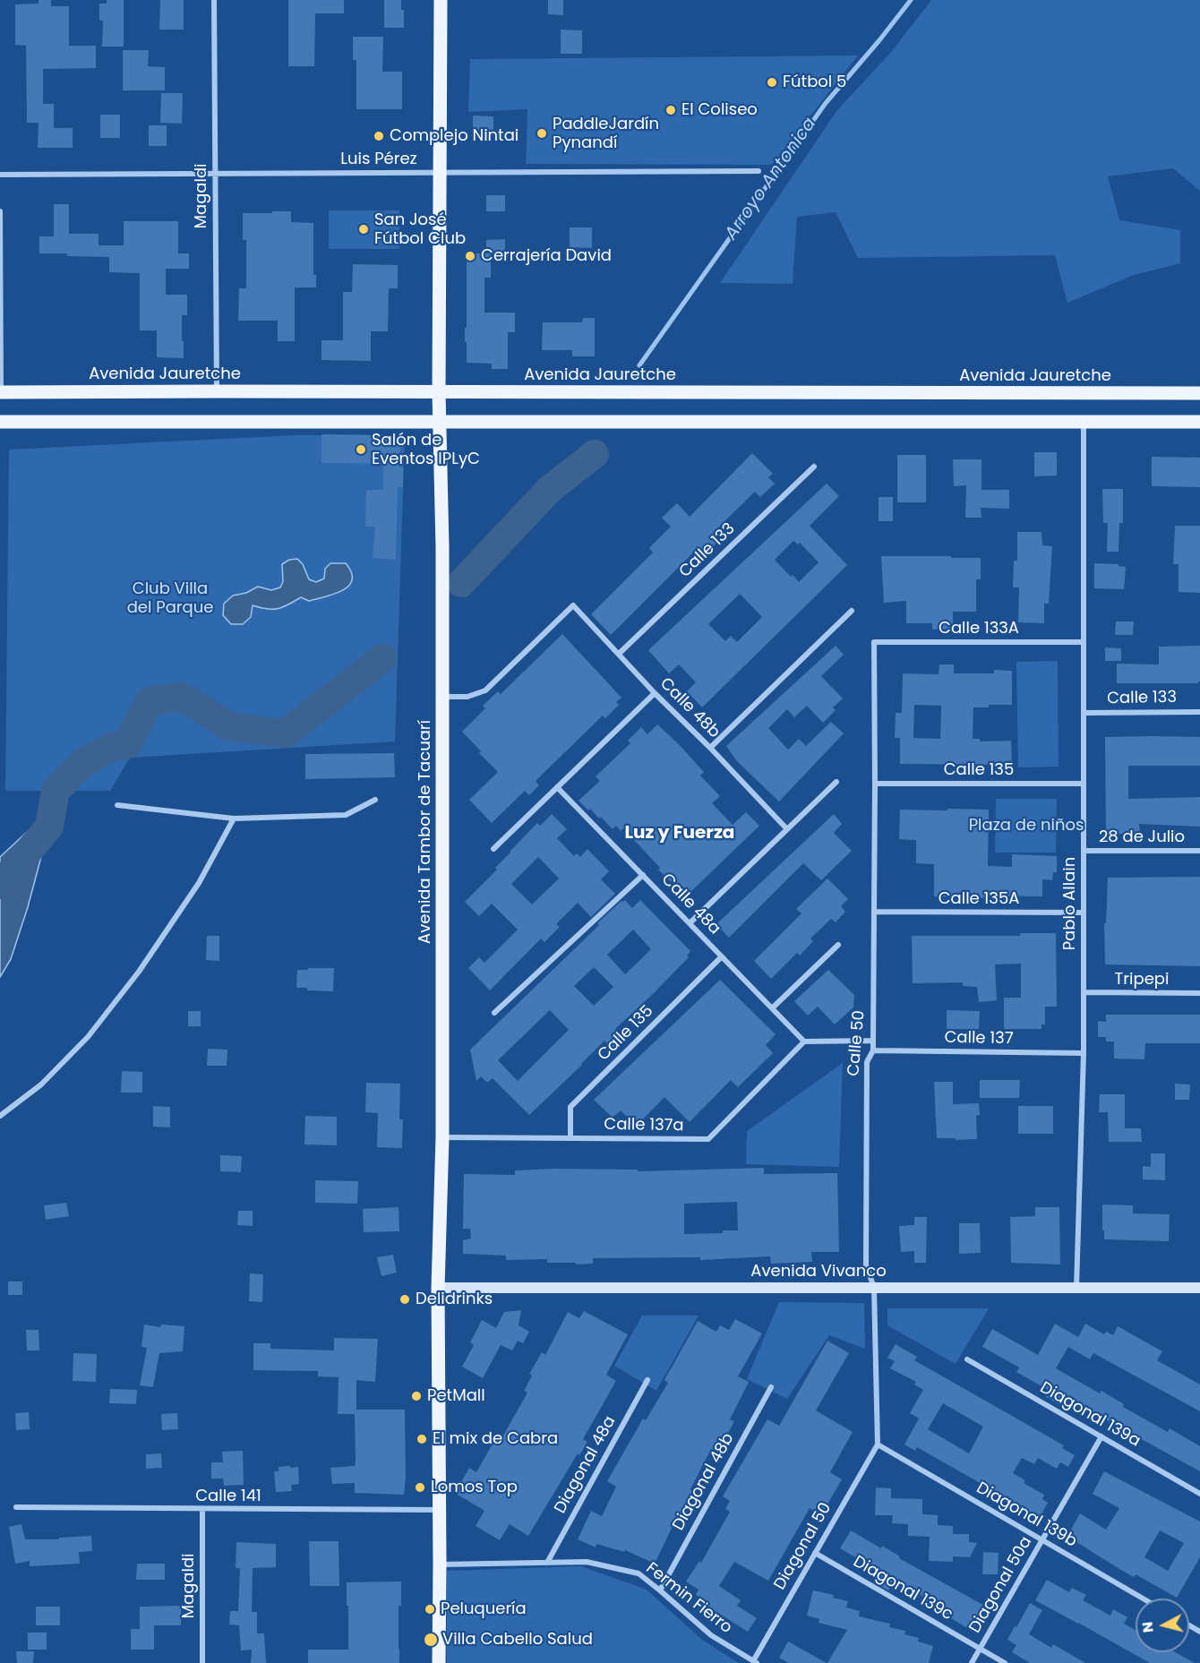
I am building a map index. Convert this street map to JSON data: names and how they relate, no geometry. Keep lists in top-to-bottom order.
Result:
{
  "streets": {
    "main road": ["Avenida Jauretche", "Avenida Tambor de Tacuarí", "Avenida Vivanco"],
    "street": [
      "Luis Pérez",
      "Magaldi",
      "Calle 133",
      "Calle 133A",
      "Calle 48b",
      "Calle 135",
      "28 de Julio",
      "Calle 135A",
      "Pablo Allain",
      "Calle 48a",
      "Tripepi",
      "Calle 137",
      "Calle 50",
      "Calle 137a",
      "Diagonal 139a",
      "Diagonal 48a",
      "Diagonal 48b",
      "Calle 141",
      "Diagonal 139b",
      "Diagonal 50",
      "Diagonal 50a",
      "Diagonal 139c",
      "Fermin Fierro"
    ]
  },
  "crossings": [
    ["Luis Pérez", "Magaldi"],
    ["Luis Pérez", "Avenida Tambor de Tacuarí"],
    ["Magaldi", "Avenida Jauretche"],
    ["Magaldi", "Calle 141"],
    ["Avenida Jauretche", "Avenida Tambor de Tacuarí"],
    ["Calle 133", "Calle 48b"],
    ["Calle 133", "Pablo Allain"],
    ["Calle 133A", "Pablo Allain"],
    ["Calle 133A", "Calle 50"],
    ["Calle 48b", "Avenida Tambor de Tacuarí"],
    ["Calle 135", "Pablo Allain"],
    ["Calle 135", "Calle 48a"],
    ["Calle 135", "Calle 50"],
    ["Calle 135", "Calle 137a"],
    ["Avenida Tambor de Tacuarí", "Calle 137a"],
    ["Avenida Tambor de Tacuarí", "Avenida Vivanco"],
    ["Avenida Tambor de Tacuarí", "Calle 141"],
    ["Avenida Tambor de Tacuarí", "Fermin Fierro"],
    ["28 de Julio", "Pablo Allain"],
    ["Calle 135A", "Pablo Allain"],
    ["Calle 135A", "Calle 50"],
    ["Pablo Allain", "Tripepi"],
    ["Pablo Allain", "Calle 137"],
    ["Pablo Allain", "Avenida Vivanco"],
    ["Calle 48a", "Calle 137a"],
    ["Calle 137", "Calle 50"],
    ["Calle 50", "Avenida Vivanco"],
    ["Calle 50", "Diagonal 139b"],
    ["Calle 50", "Diagonal 50"],
    ["Diagonal 139a", "Diagonal 50a"],
    ["Diagonal 48a", "Fermin Fierro"],
    ["Diagonal 48b", "Fermin Fierro"],
    ["Diagonal 139b", "Diagonal 50"],
    ["Diagonal 139b", "Diagonal 50a"],
    ["Diagonal 50", "Diagonal 139c"],
    ["Diagonal 50", "Fermin Fierro"],
    ["Diagonal 50a", "Diagonal 139c"]
  ],
  "districts": ["Luz y Fuerza"],
  "water": ["Arroyo Antonica"],
  "parks": ["Club Villa del Parque", "Plaza de niños"],
  "places": [
    "Fútbol 5",
    "El Coliseo",
    "PaddleJardín Pynandí",
    "Complejo Nintai",
    "San José Fútbol Club",
    "Cerrajería David",
    "Salón de Eventos IPLyC",
    "Delidrinks",
    "PetMall",
    "El mix de Cabra",
    "Lomos Top",
    "Peluquería",
    "Villa Cabello Salud"
  ],
  "north": "left"
}
